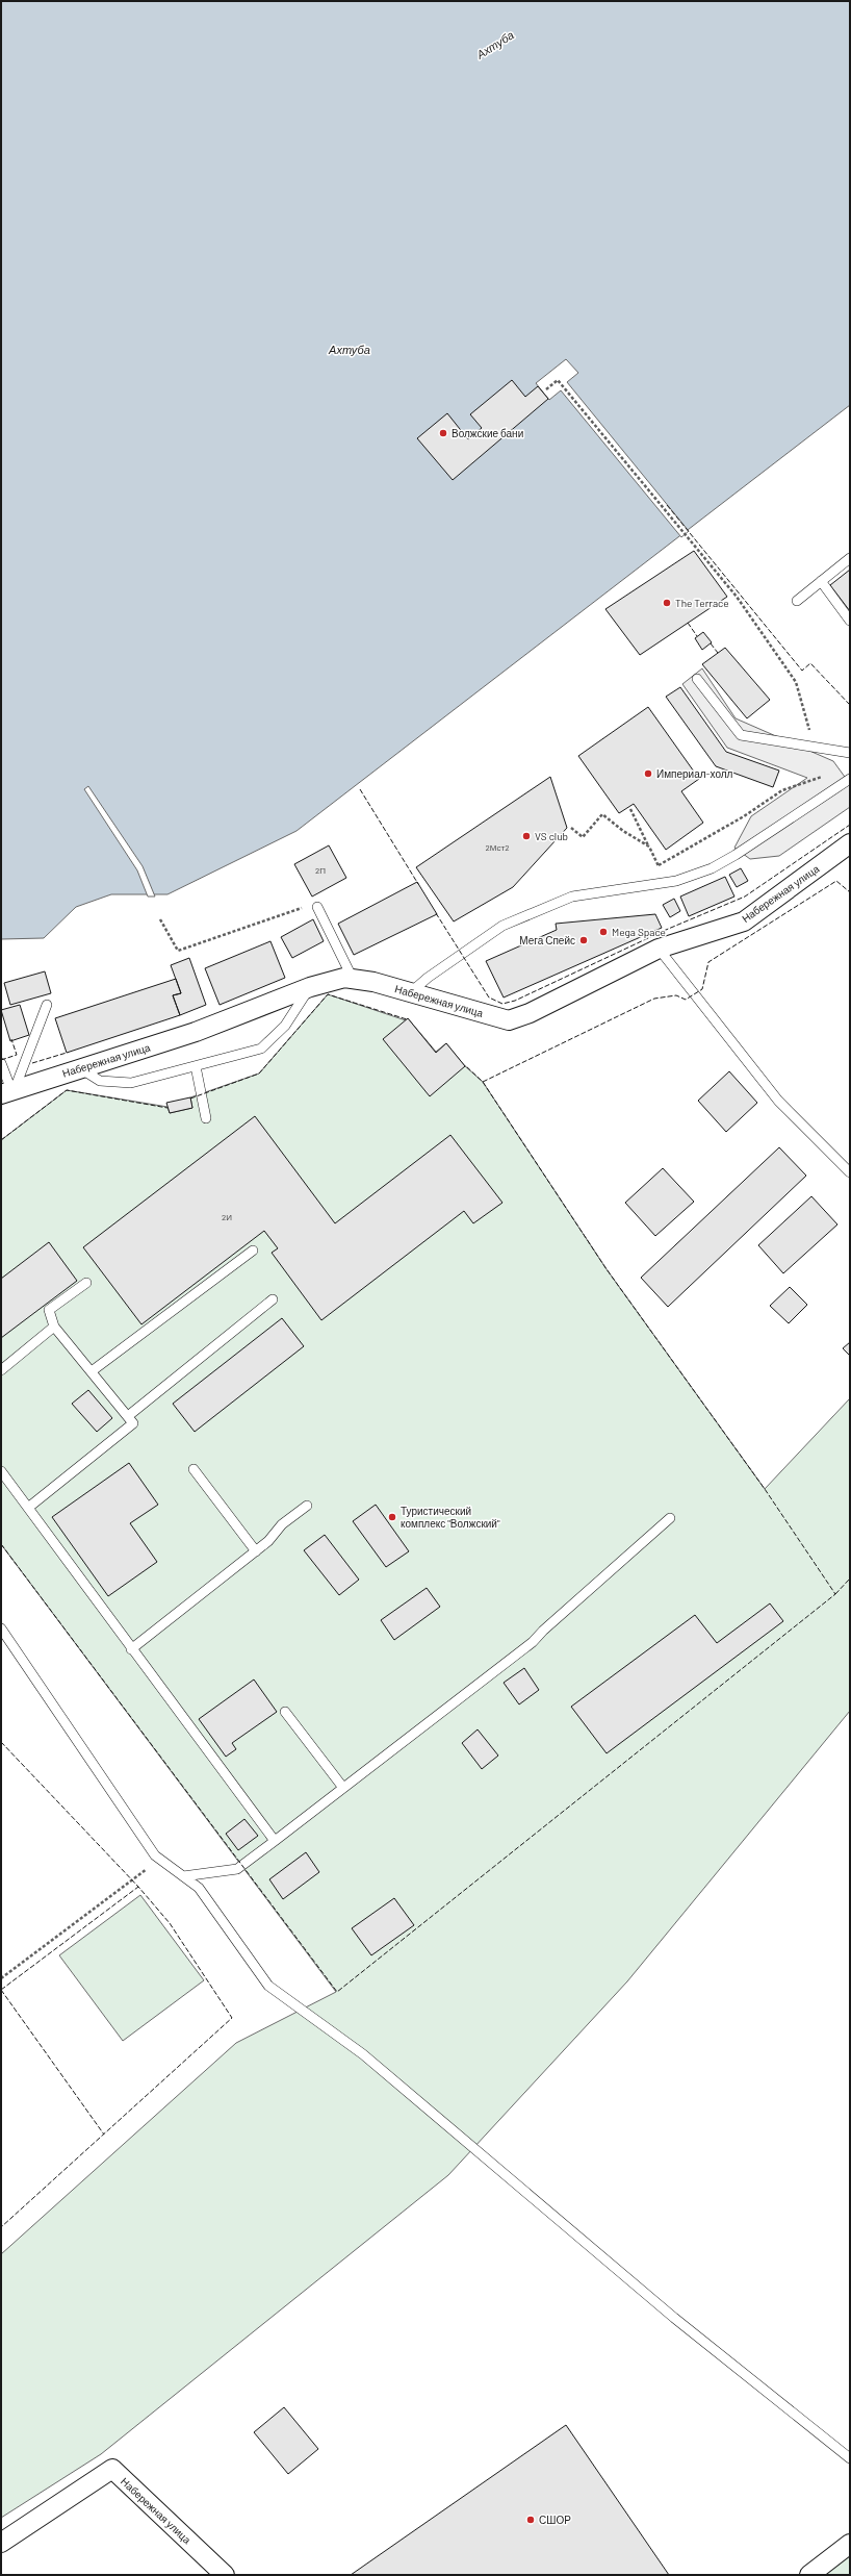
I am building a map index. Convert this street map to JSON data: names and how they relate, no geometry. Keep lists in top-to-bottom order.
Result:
{
  "streets": {
    "street": ["Набережная улица"]
  },
  "water": ["Ахтуба"],
  "places": [
    "Волжские бани",
    "The Terrace",
    "Империал-холл",
    "VS club",
    "Mega Space",
    "Мега Спейс",
    "Туристический комплекс \"Волжский\"",
    "СШОР"
  ],
  "house_numbers": ["2Мст2", "2П", "2И"]
}
